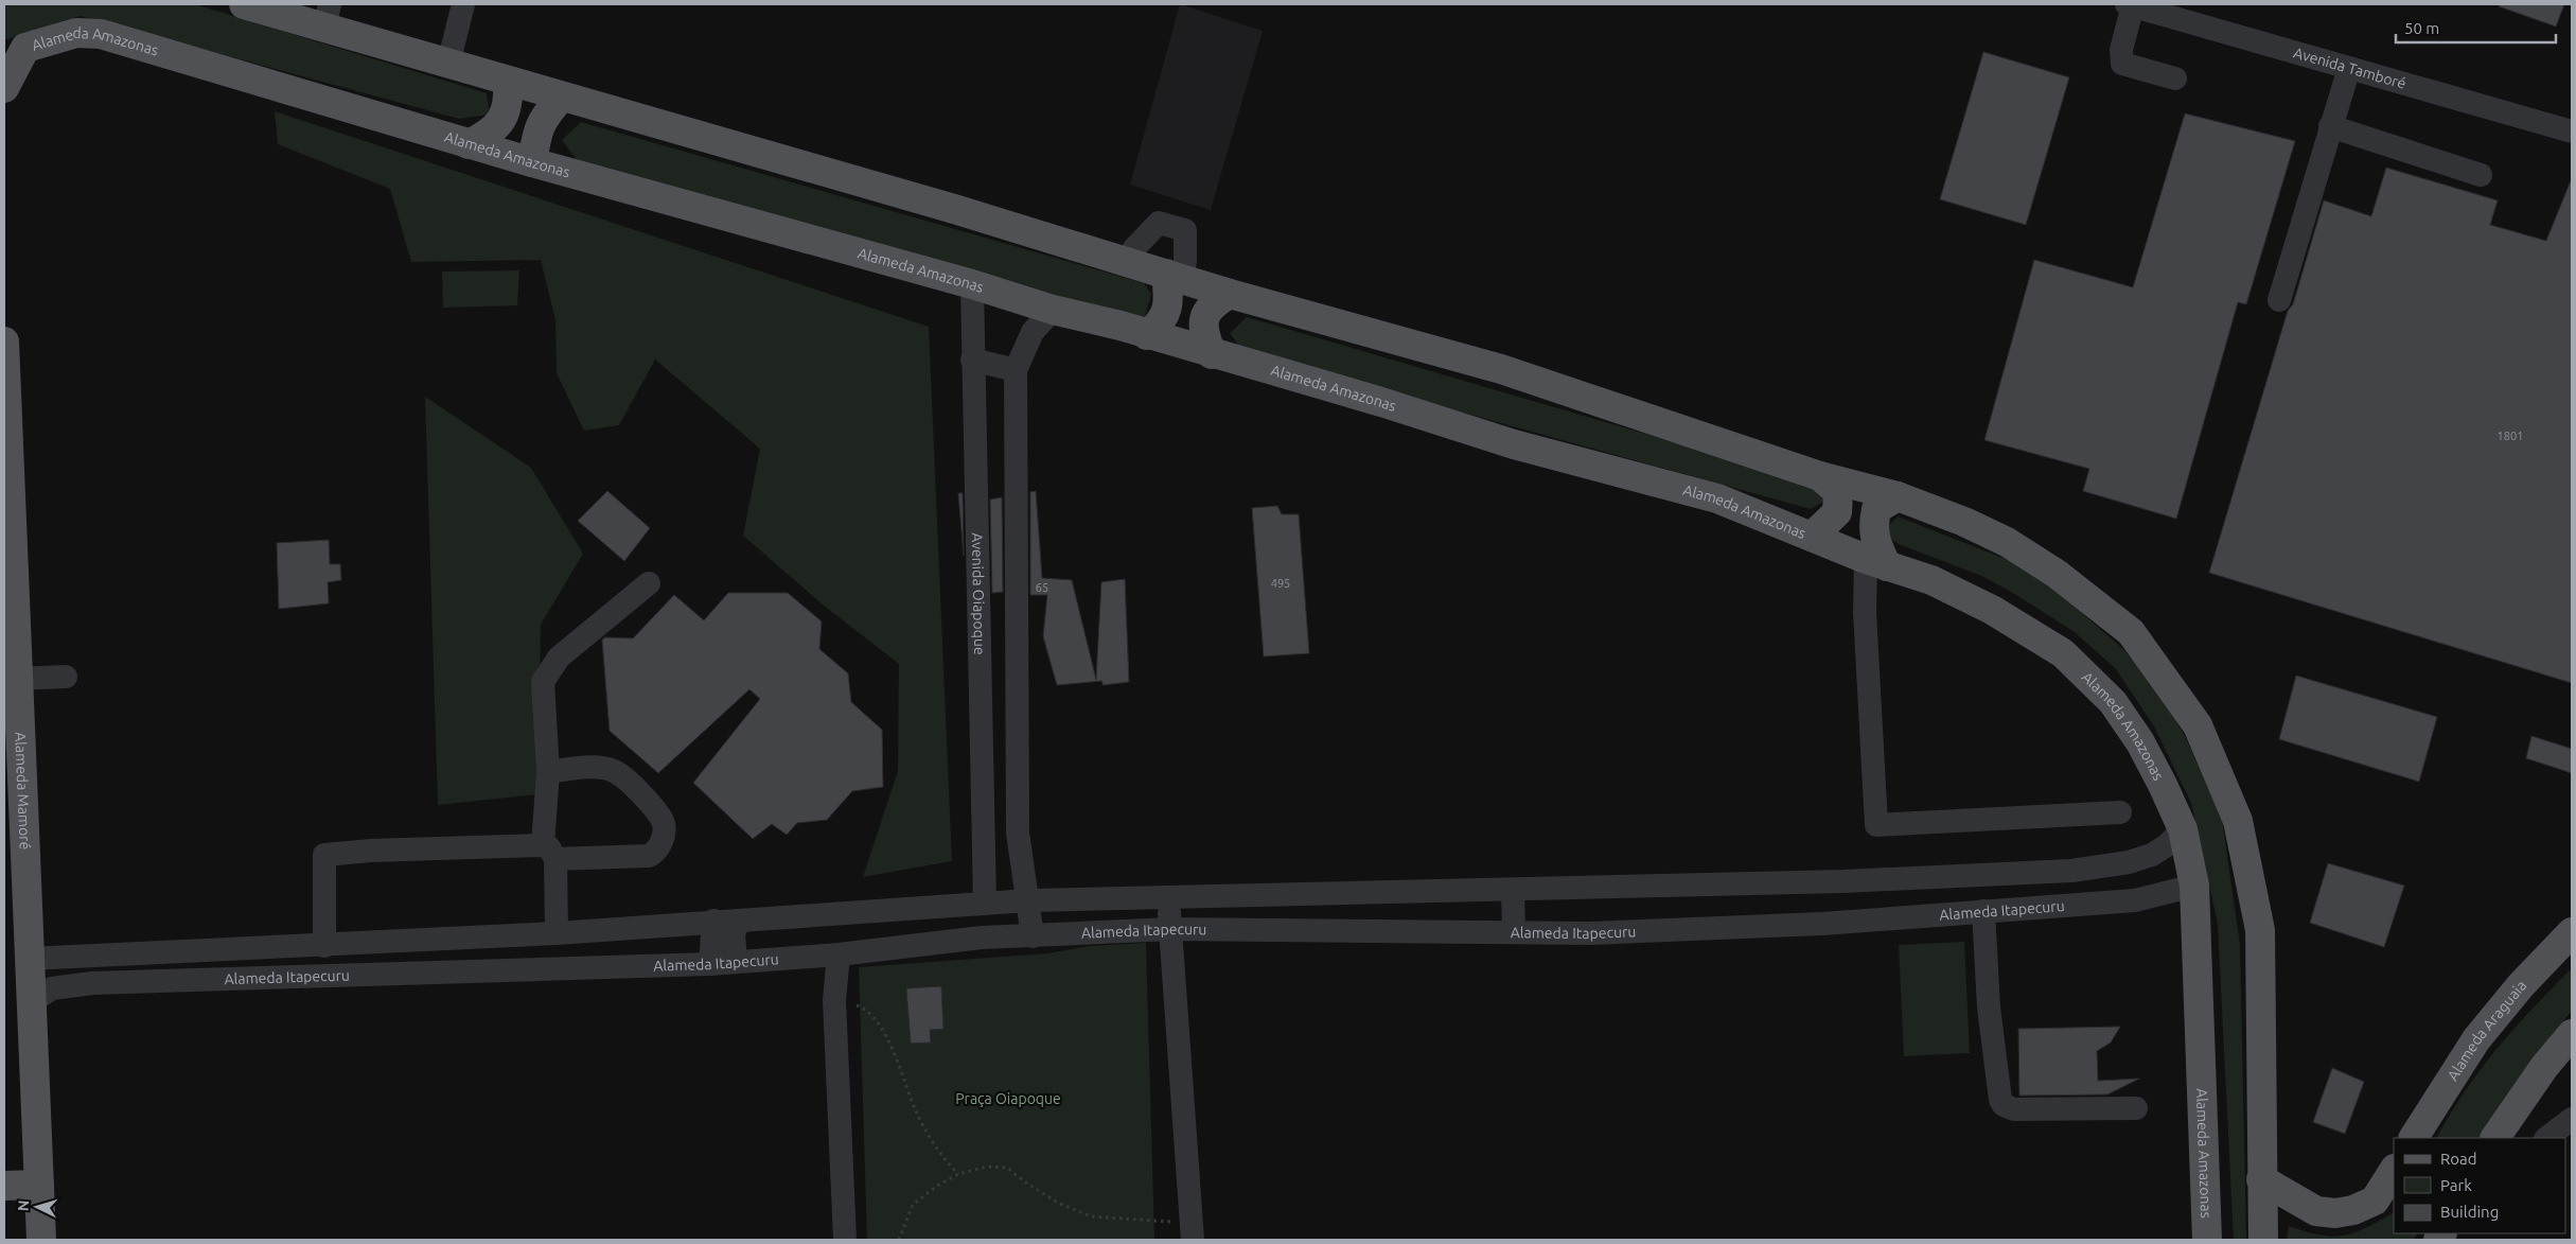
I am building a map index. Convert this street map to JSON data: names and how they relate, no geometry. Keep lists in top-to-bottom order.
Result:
{
  "streets": {
    "main road": ["Alameda Amazonas", "Alameda Mamoré", "Alameda Araguaia"],
    "street": ["Avenida Tamboré", "Avenida Oiapoque", "Alameda Itapecuru"]
  },
  "crossings": [
    ["Alameda Amazonas", "Avenida Oiapoque"],
    ["Alameda Amazonas", "Alameda Itapecuru"],
    ["Avenida Oiapoque", "Alameda Itapecuru"],
    ["Alameda Mamoré", "Alameda Itapecuru"]
  ],
  "parks": ["Praça Oiapoque"],
  "house_numbers": ["1801", "495", "65"],
  "legend": ["Road", "Park", "Building"],
  "scale_bar": "50 m",
  "north": "left"
}
